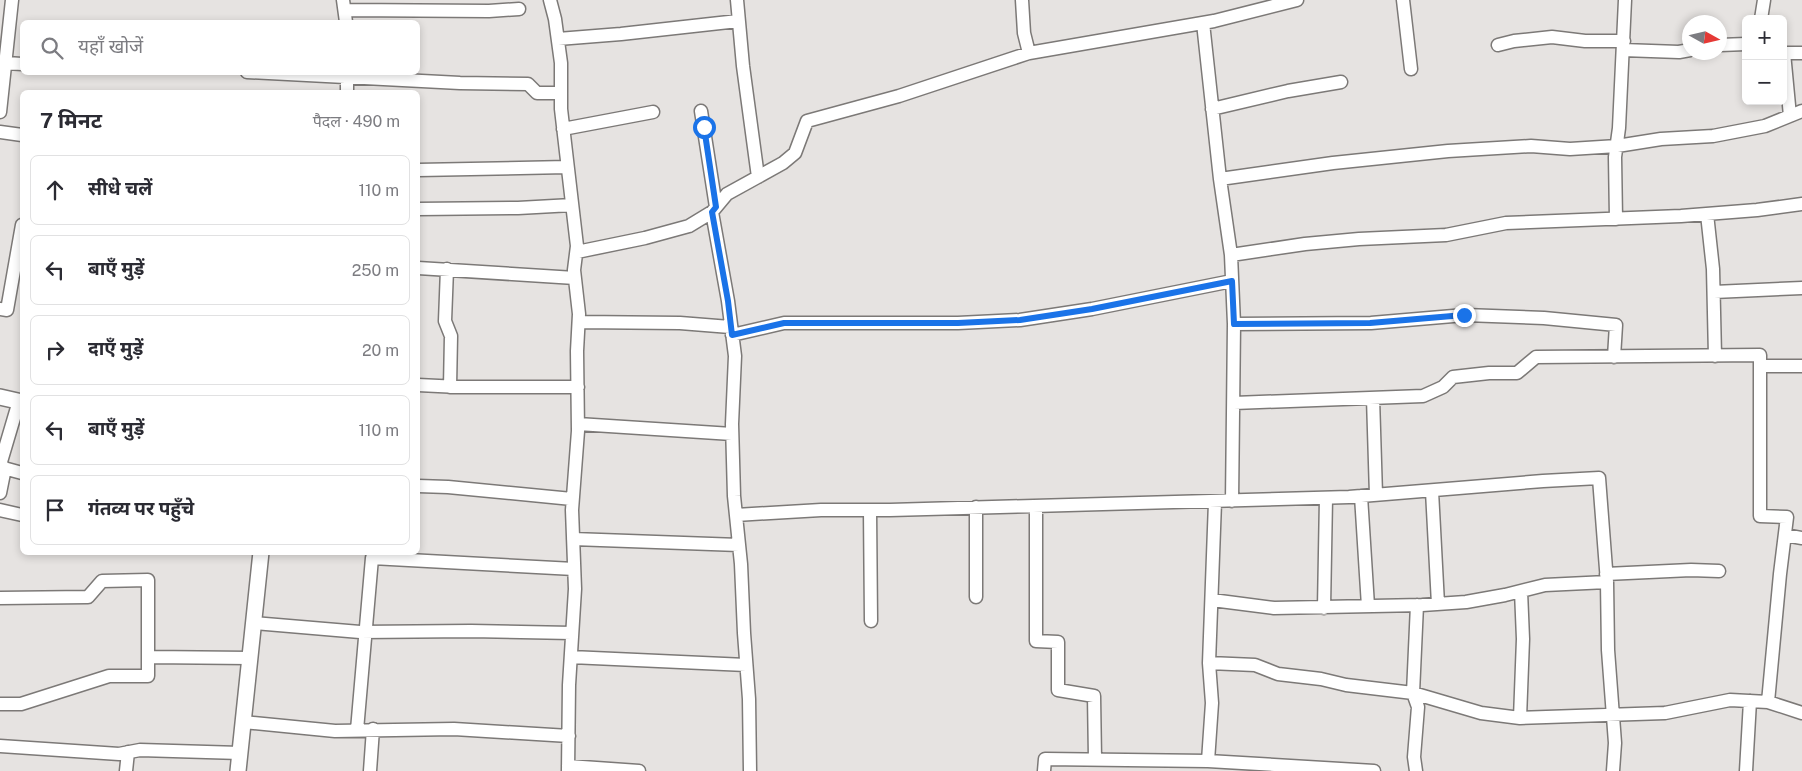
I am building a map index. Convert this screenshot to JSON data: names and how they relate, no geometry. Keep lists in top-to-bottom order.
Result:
{
  "north": "right",
  "page": {
    "map_buttons": ["+", "−"],
    "search": "यहाँ खोजें",
    "heading": ["7 मिनट", "पैदल · 490 m"],
    "list": [
      ["सीधे चलें", "110 m"],
      ["बाएँ मुड़ें", "250 m"],
      ["दाएँ मुड़ें", "20 m"],
      ["बाएँ मुड़ें", "110 m"],
      "गंतव्य पर पहुँचे"
    ]
  }
}
